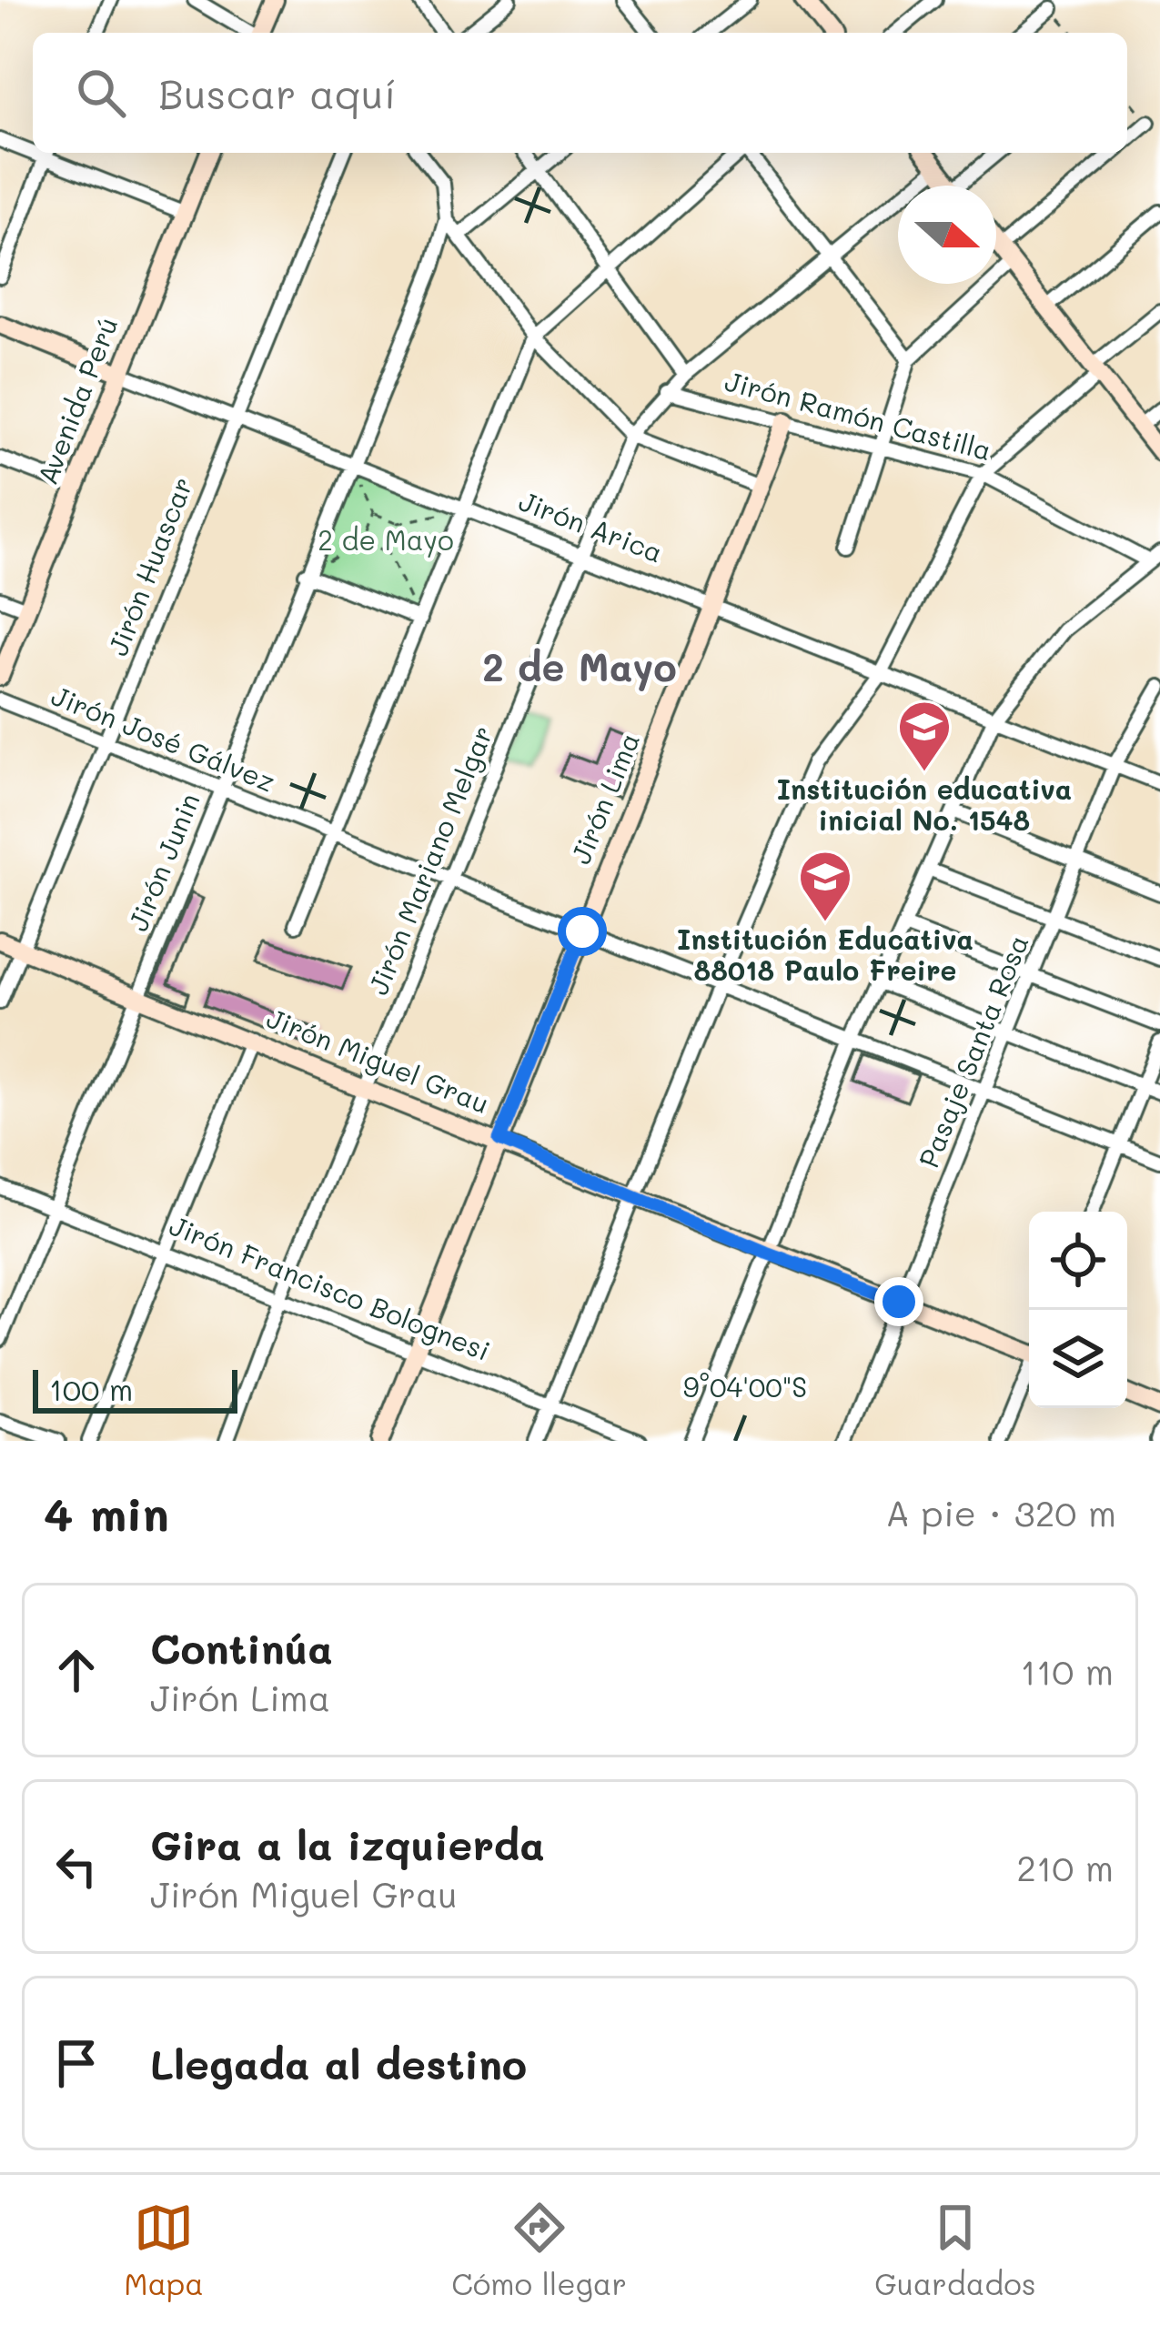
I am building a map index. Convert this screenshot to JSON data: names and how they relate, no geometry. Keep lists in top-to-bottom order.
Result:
{
  "streets": {
    "street": [
      "Avenida Perú",
      "Jirón Ramón Castilla",
      "Jirón Arica",
      "Jirón Huascar",
      "Jirón José Gálvez",
      "Jirón Lima",
      "Jirón Mariano Melgar",
      "Jirón Junin",
      "Pasaje Santa Rosa",
      "Jirón Miguel Grau",
      "Jirón Francisco Bolognesi"
    ]
  },
  "crossings": [
    ["Avenida Perú", "Jirón Arica"],
    ["Jirón Ramón Castilla", "Jirón Lima"],
    ["Jirón Ramón Castilla", "Jirón Mariano Melgar"],
    ["Jirón Arica", "Jirón Huascar"],
    ["Jirón Arica", "Jirón Lima"],
    ["Jirón Arica", "Jirón Mariano Melgar"],
    ["Jirón Arica", "Jirón Junin"],
    ["Jirón Arica", "Pasaje Santa Rosa"],
    ["Jirón Huascar", "Jirón José Gálvez"],
    ["Jirón Huascar", "Jirón Miguel Grau"],
    ["Jirón José Gálvez", "Jirón Lima"],
    ["Jirón José Gálvez", "Jirón Mariano Melgar"],
    ["Jirón José Gálvez", "Jirón Junin"],
    ["Jirón José Gálvez", "Pasaje Santa Rosa"],
    ["Jirón Lima", "Jirón Miguel Grau"],
    ["Jirón Lima", "Jirón Francisco Bolognesi"],
    ["Jirón Mariano Melgar", "Jirón Miguel Grau"],
    ["Jirón Mariano Melgar", "Jirón Francisco Bolognesi"],
    ["Jirón Junin", "Jirón Miguel Grau"],
    ["Jirón Junin", "Jirón Francisco Bolognesi"],
    ["Pasaje Santa Rosa", "Jirón Miguel Grau"]
  ],
  "districts": ["2 de Mayo"],
  "parks": ["2 de Mayo"],
  "places": {
    "school or university": ["Institución educativa inicial No. 1548", "Institución Educativa 88018 Paulo Freire"]
  },
  "scale_bar": "100 m",
  "north": "right",
  "page": {
    "search": "Buscar aquí",
    "scale": "100 m",
    "heading": ["4 min", "A pie · 320 m"],
    "list": [
      ["Continúa", "Jirón Lima", "110 m"],
      ["Gira a la izquierda", "Jirón Miguel Grau", "210 m"],
      "Llegada al destino"
    ],
    "nav": ["Mapa", "Cómo llegar", "Guardados"]
  },
  "coordinates": ["9°04'00\"S"]
}
